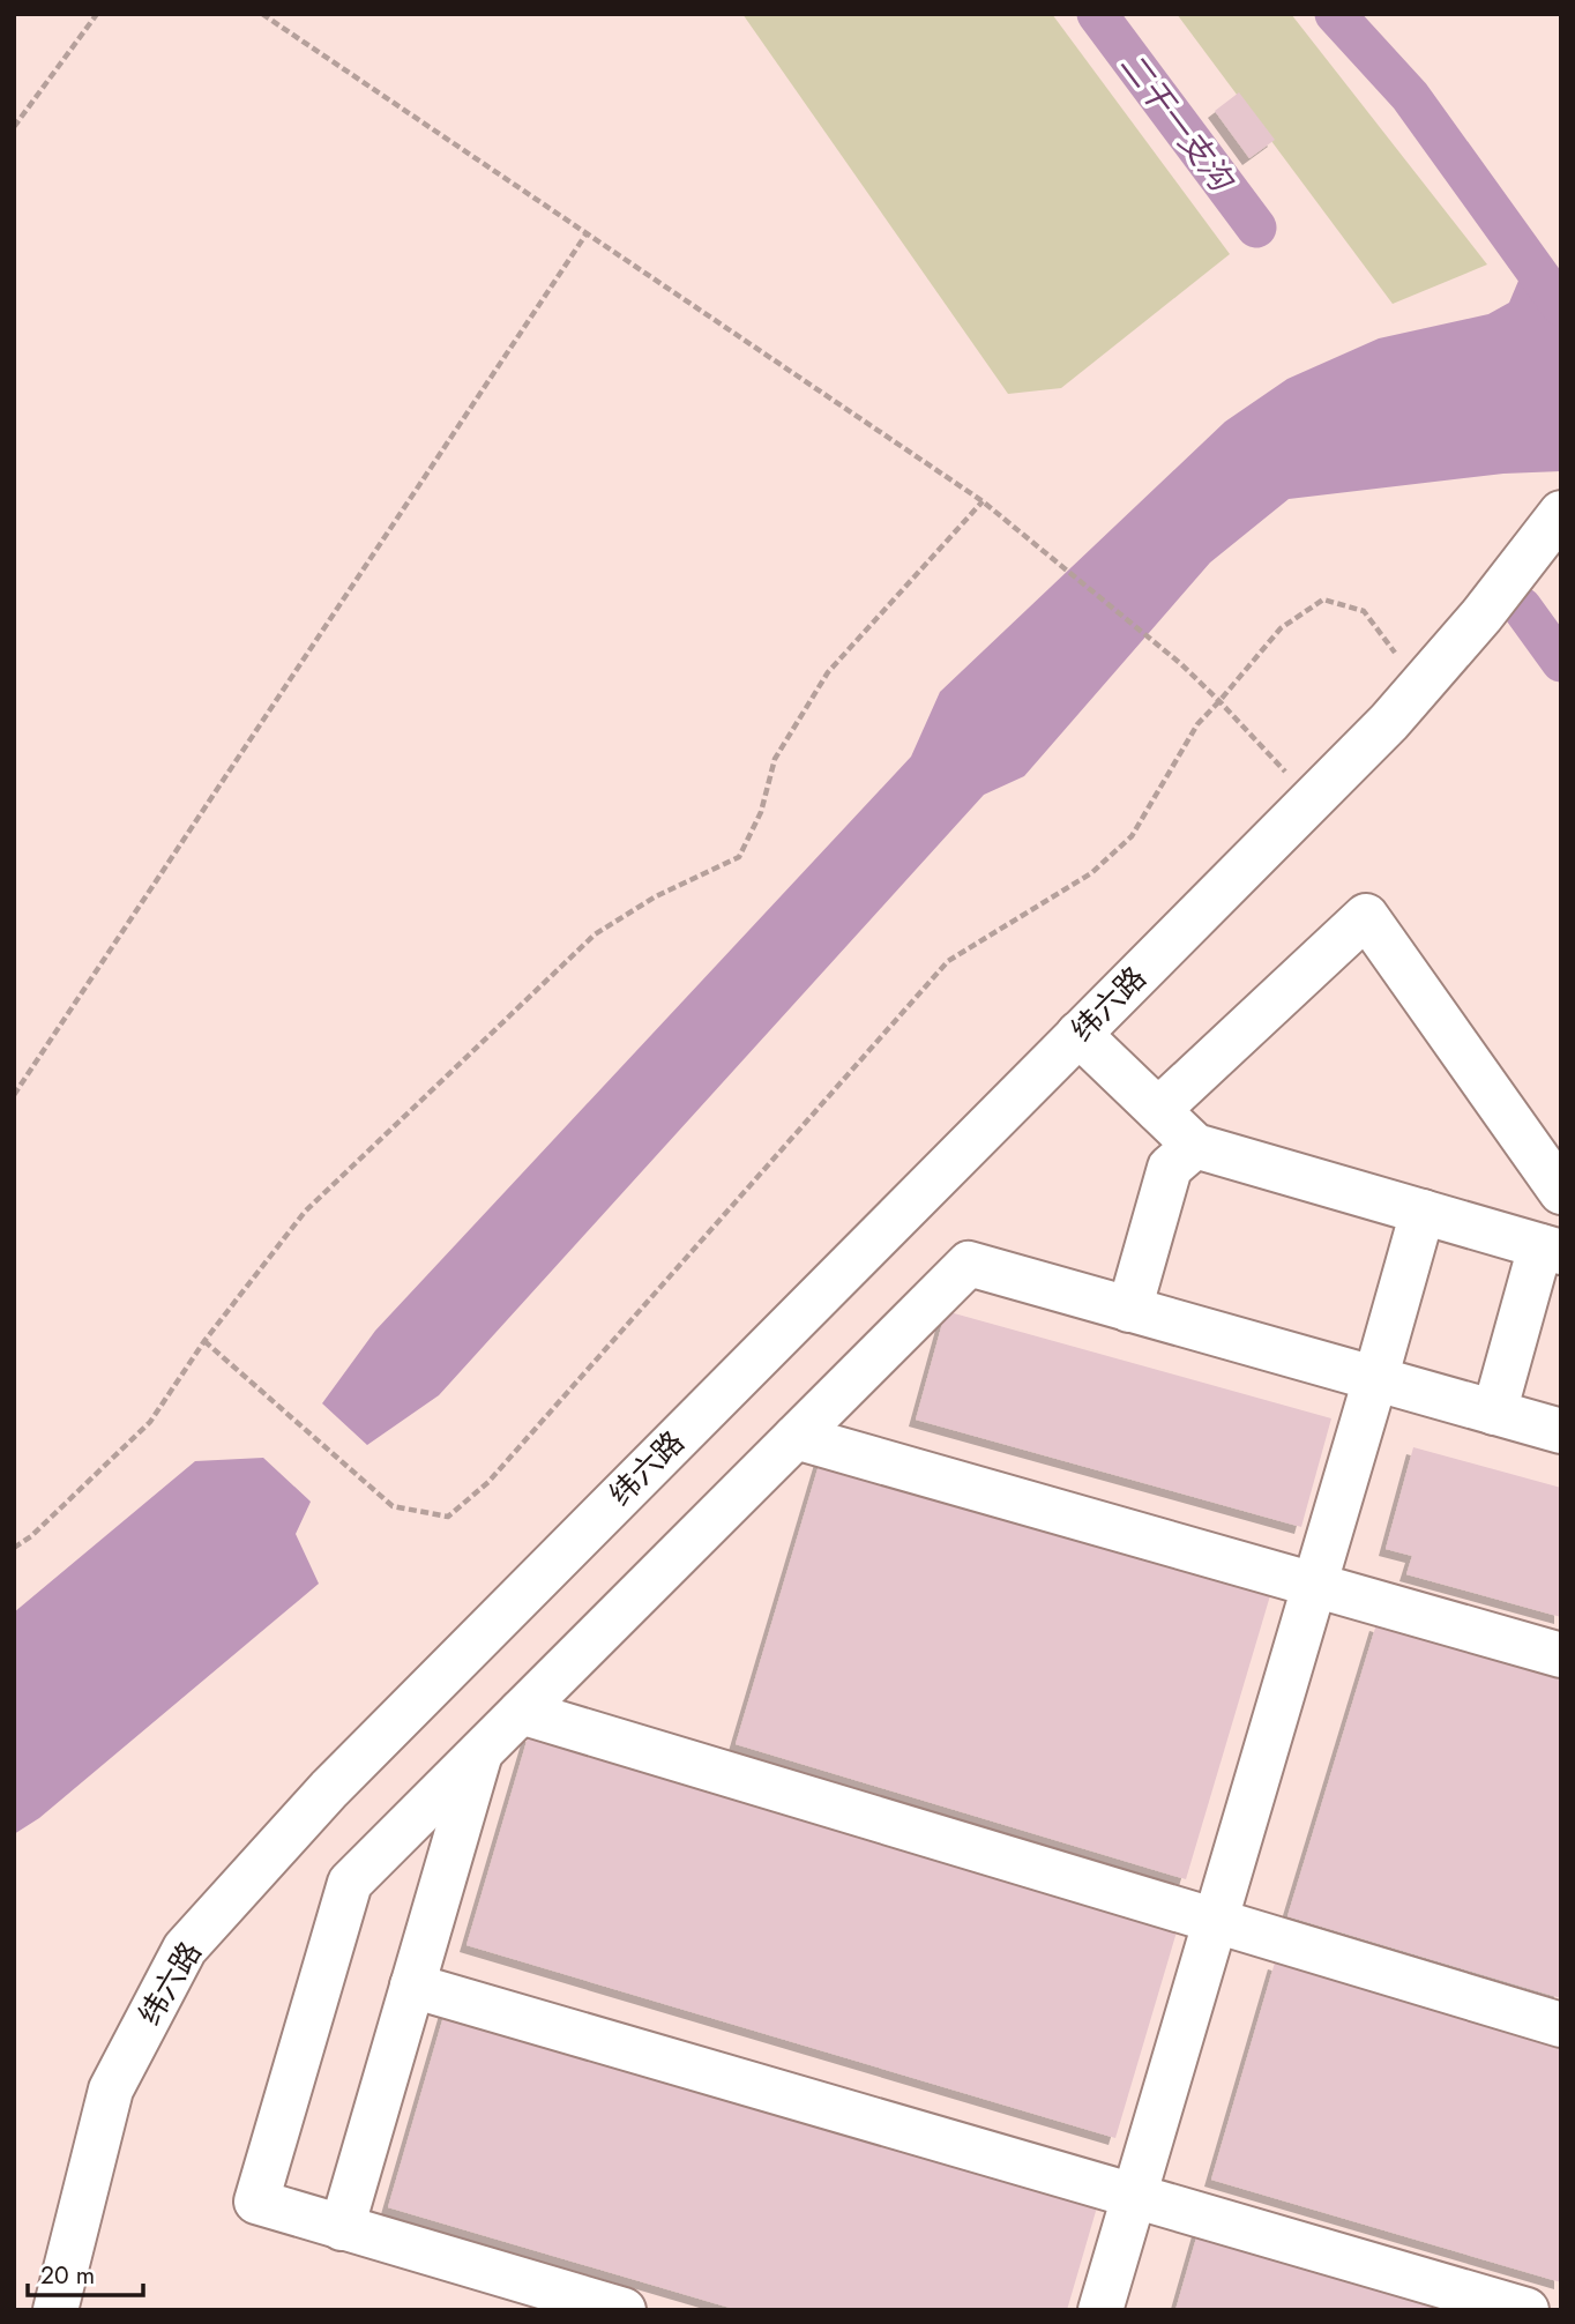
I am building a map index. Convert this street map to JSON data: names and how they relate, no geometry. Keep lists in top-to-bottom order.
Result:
{
  "streets": {
    "street": ["纬六路"]
  },
  "water": ["二干一支沟"],
  "scale_bar": "20 m"
}
